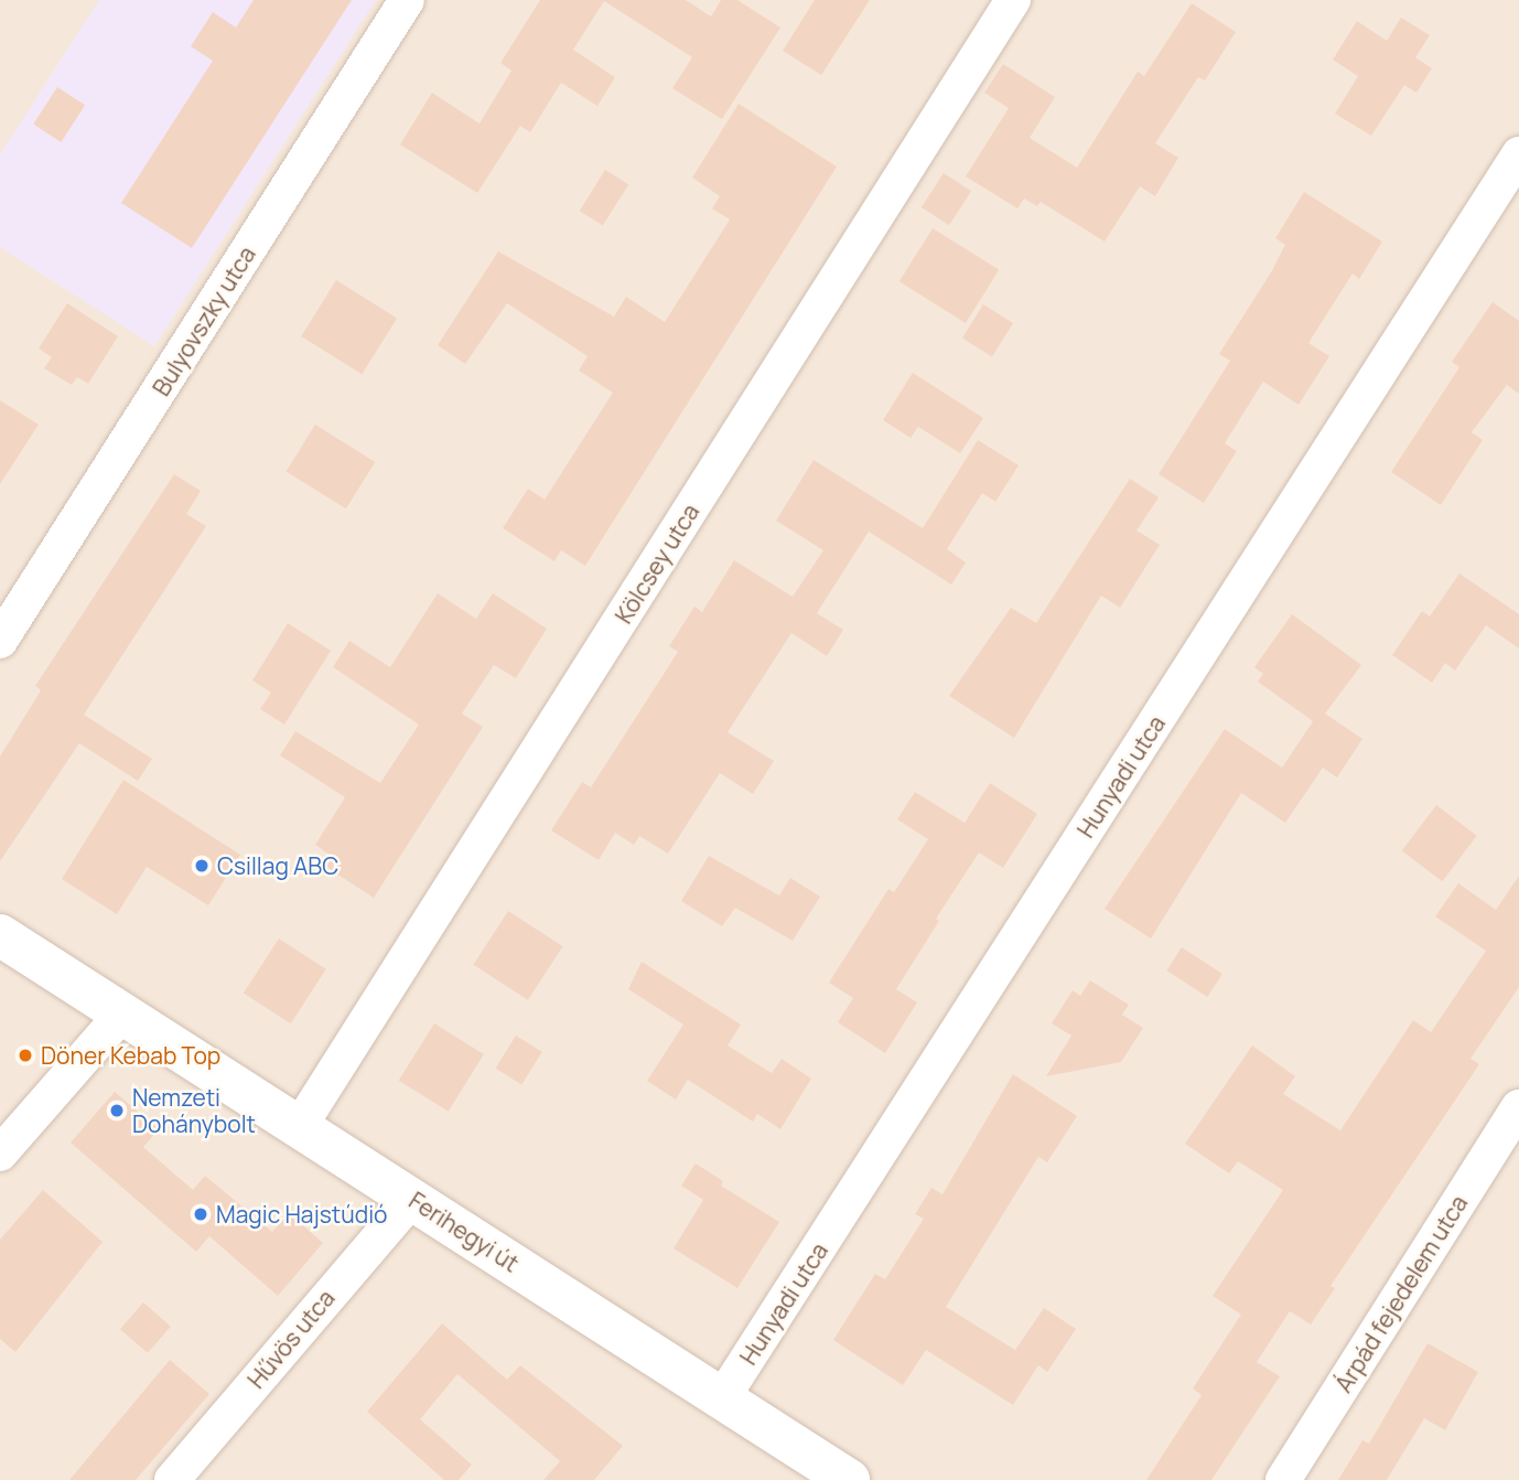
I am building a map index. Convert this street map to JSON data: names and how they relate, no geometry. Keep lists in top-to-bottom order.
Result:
{
  "streets": {
    "main road": ["Ferihegyi út"],
    "street": [
      "Bulyovszky utca",
      "Kölcsey utca",
      "Hunyadi utca",
      "Árpád fejedelem utca",
      "Hűvös utca"
    ]
  },
  "crossings": [
    ["Kölcsey utca", "Ferihegyi út"],
    ["Hunyadi utca", "Ferihegyi út"],
    ["Ferihegyi út", "Hűvös utca"]
  ],
  "places": [
    "Csillag ABC",
    "Döner Kebab Top",
    "Nemzeti Dohánybolt",
    "Magic Hajstúdió"
  ]
}
